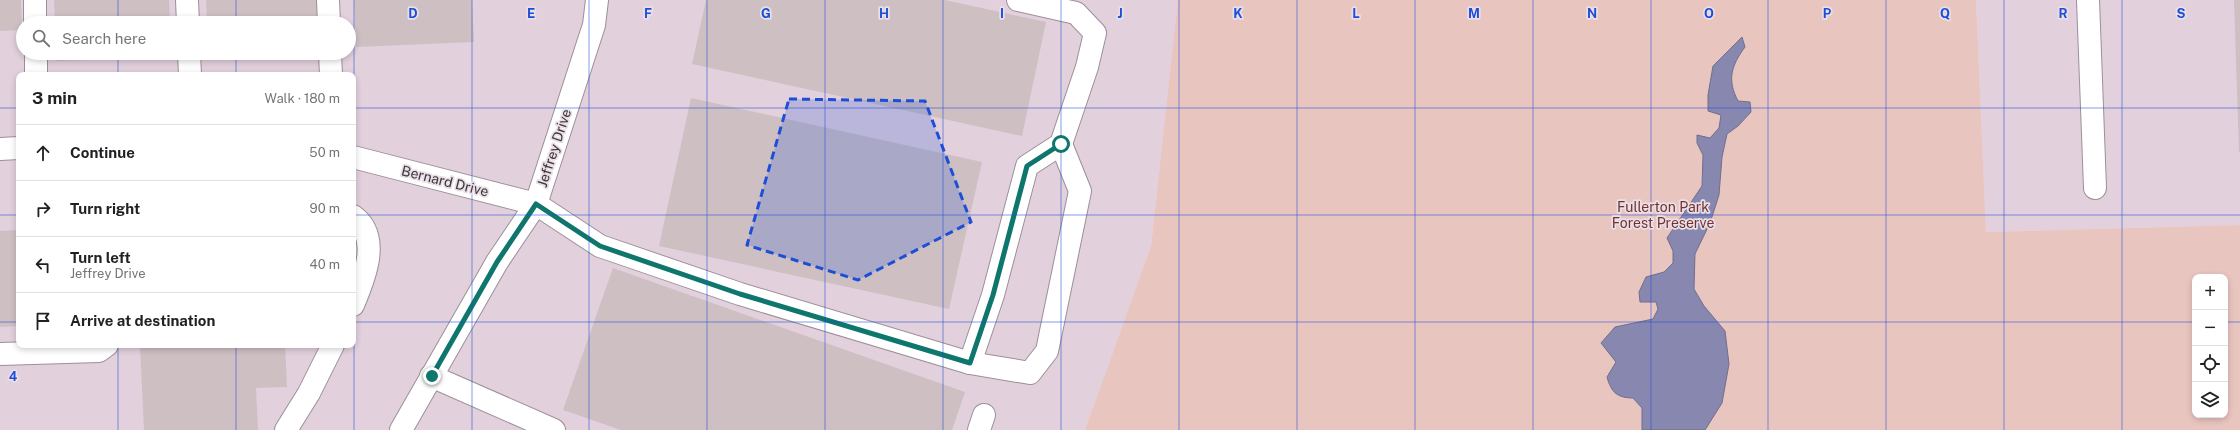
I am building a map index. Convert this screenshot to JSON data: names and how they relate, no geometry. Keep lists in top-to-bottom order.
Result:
{
  "streets": {
    "street": ["Jeffrey Drive", "Bernard Drive"]
  },
  "crossings": [
    ["Jeffrey Drive", "Bernard Drive"]
  ],
  "parks": ["Fullerton Park Forest Preserve"],
  "page": {
    "search": "Search here",
    "heading": ["3 min", "Walk · 180 m"],
    "list": [
      ["Continue", "50 m"],
      ["Turn right", "90 m"],
      ["Turn left", "Jeffrey Drive", "40 m"],
      "Arrive at destination"
    ],
    "map_buttons": ["+", "−"]
  },
  "grid": {
    "columns": [
      "D",
      "E",
      "F",
      "G",
      "H",
      "I",
      "J",
      "K",
      "L",
      "M",
      "N",
      "O",
      "P",
      "Q",
      "R",
      "S"
    ],
    "rows": ["4"]
  }
}
